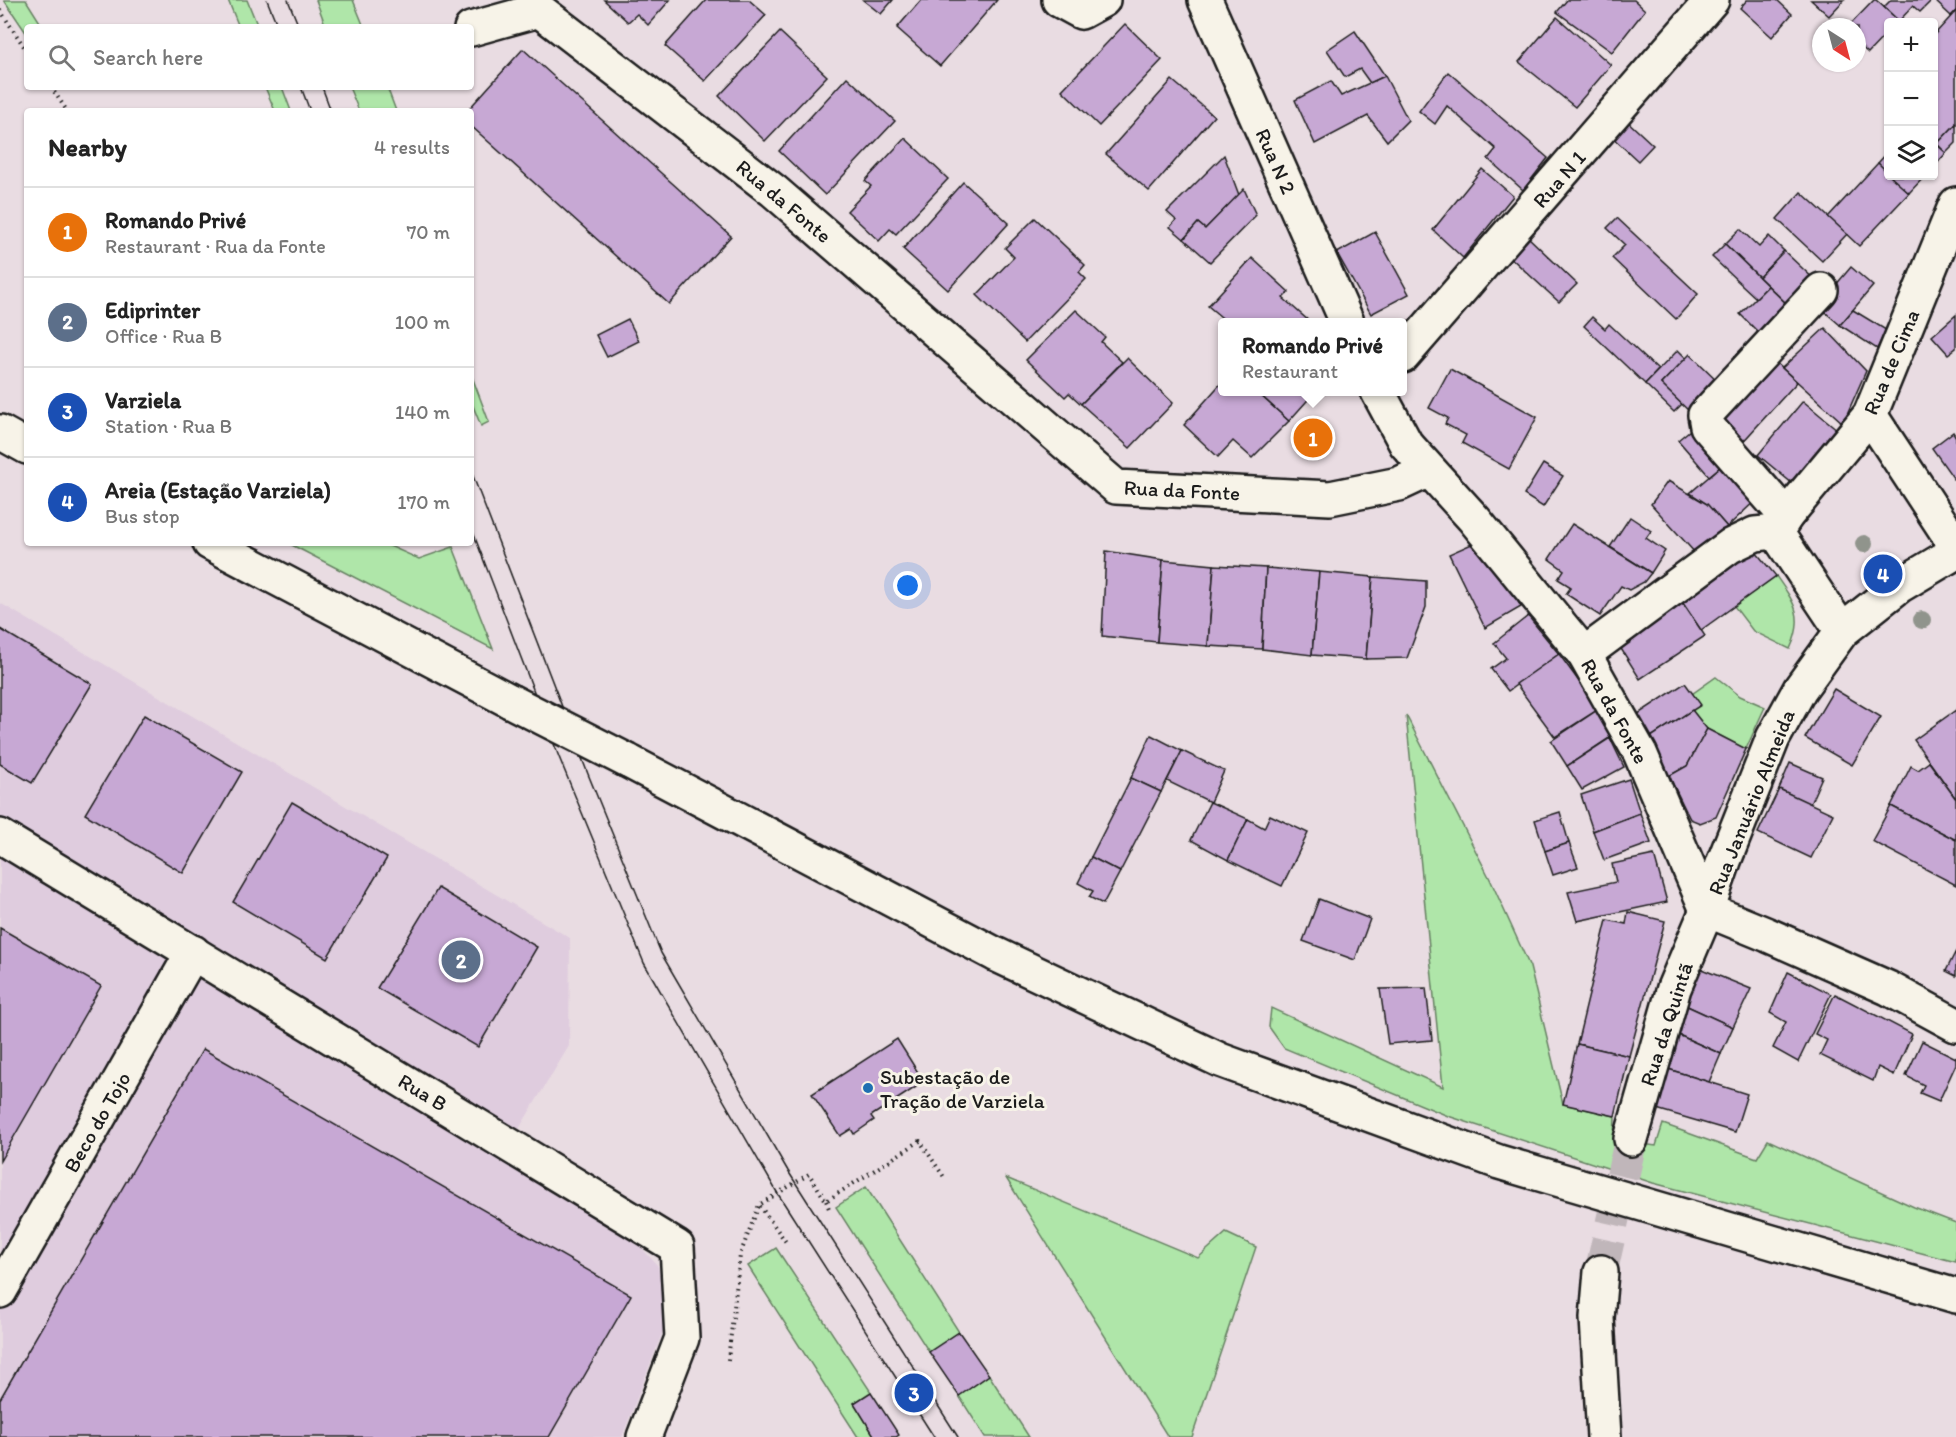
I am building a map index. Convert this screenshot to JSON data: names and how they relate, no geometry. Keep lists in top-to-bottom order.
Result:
{
  "streets": {
    "street": [
      "Rua N 2",
      "Rua N 1",
      "Rua da Fonte",
      "Rua de Cima",
      "Rua Januário Almeida",
      "Rua da Quintã",
      "Rua B",
      "Beco do Tojo"
    ]
  },
  "crossings": [
    ["Rua da Fonte", "Rua Januário Almeida"],
    ["Rua da Fonte", "Rua da Quintã"],
    ["Rua Januário Almeida", "Rua da Quintã"],
    ["Rua B", "Beco do Tojo"]
  ],
  "places": ["Subestação de Tração de Varziela"],
  "north": "bottom right",
  "page": {
    "map_buttons": ["+", "−"],
    "search": "Search here",
    "heading": ["Nearby", "4 results"],
    "list": [
      {
        "mark": "1",
        "name": "Romando Privé",
        "note": "Restaurant · Rua da Fonte",
        "value": "70 m"
      },
      {
        "mark": "2",
        "name": "Ediprinter",
        "note": "Office · Rua B",
        "value": "100 m"
      },
      {
        "mark": "3",
        "name": "Varziela",
        "note": "Station · Rua B",
        "value": "140 m"
      },
      {
        "mark": "4",
        "name": "Areia (Estação Varziela)",
        "note": "Bus stop",
        "value": "170 m"
      }
    ],
    "popup": ["Romando Privé", "Restaurant"],
    "pins": [
      "1",
      "4",
      "2",
      "3"
    ]
  }
}
